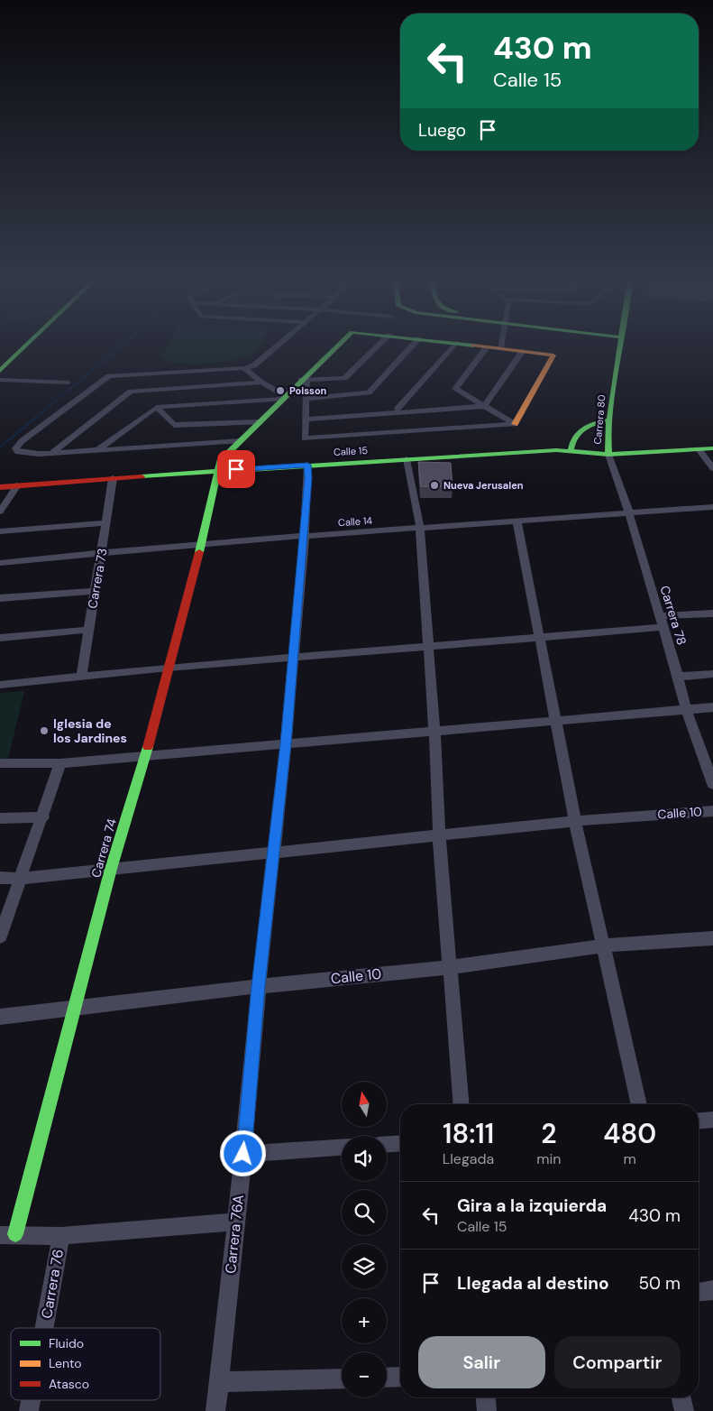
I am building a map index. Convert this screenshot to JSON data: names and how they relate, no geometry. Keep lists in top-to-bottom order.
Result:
{
  "streets": {
    "street": [
      "Carrera 80",
      "Calle 15",
      "Calle 14",
      "Carrera 73",
      "Carrera 78",
      "Calle 10",
      "Carrera 74",
      "Carrera 76A",
      "Carrera 76"
    ]
  },
  "crossings": [
    ["Carrera 80", "Calle 15"],
    ["Carrera 80", "Carrera 78"],
    ["Calle 15", "Carrera 73"],
    ["Calle 15", "Carrera 78"],
    ["Calle 15", "Carrera 74"],
    ["Calle 15", "Carrera 76A"],
    ["Calle 14", "Carrera 73"],
    ["Calle 14", "Carrera 78"],
    ["Calle 14", "Carrera 74"],
    ["Calle 14", "Carrera 76A"],
    ["Calle 10", "Carrera 74"],
    ["Calle 10", "Carrera 76A"]
  ],
  "places": ["Poisson", "Nueva Jerusalen", "Iglesia de los Jardines"],
  "legend": ["Fluido", "Lento", "Atasco"],
  "north": "top",
  "page": {
    "turn": ["430 m", "Calle 15"],
    "then": "Luego",
    "map_buttons": ["+", "−"],
    "eta": [
      "18:11",
      "Llegada",
      "2",
      "min",
      "480",
      "m"
    ],
    "list": [
      {
        "name": "Gira a la izquierda",
        "note": "Calle 15",
        "value": "430 m"
      },
      {
        "name": "Llegada al destino",
        "value": "50 m"
      }
    ],
    "buttons": ["Salir", "Compartir"]
  }
}
